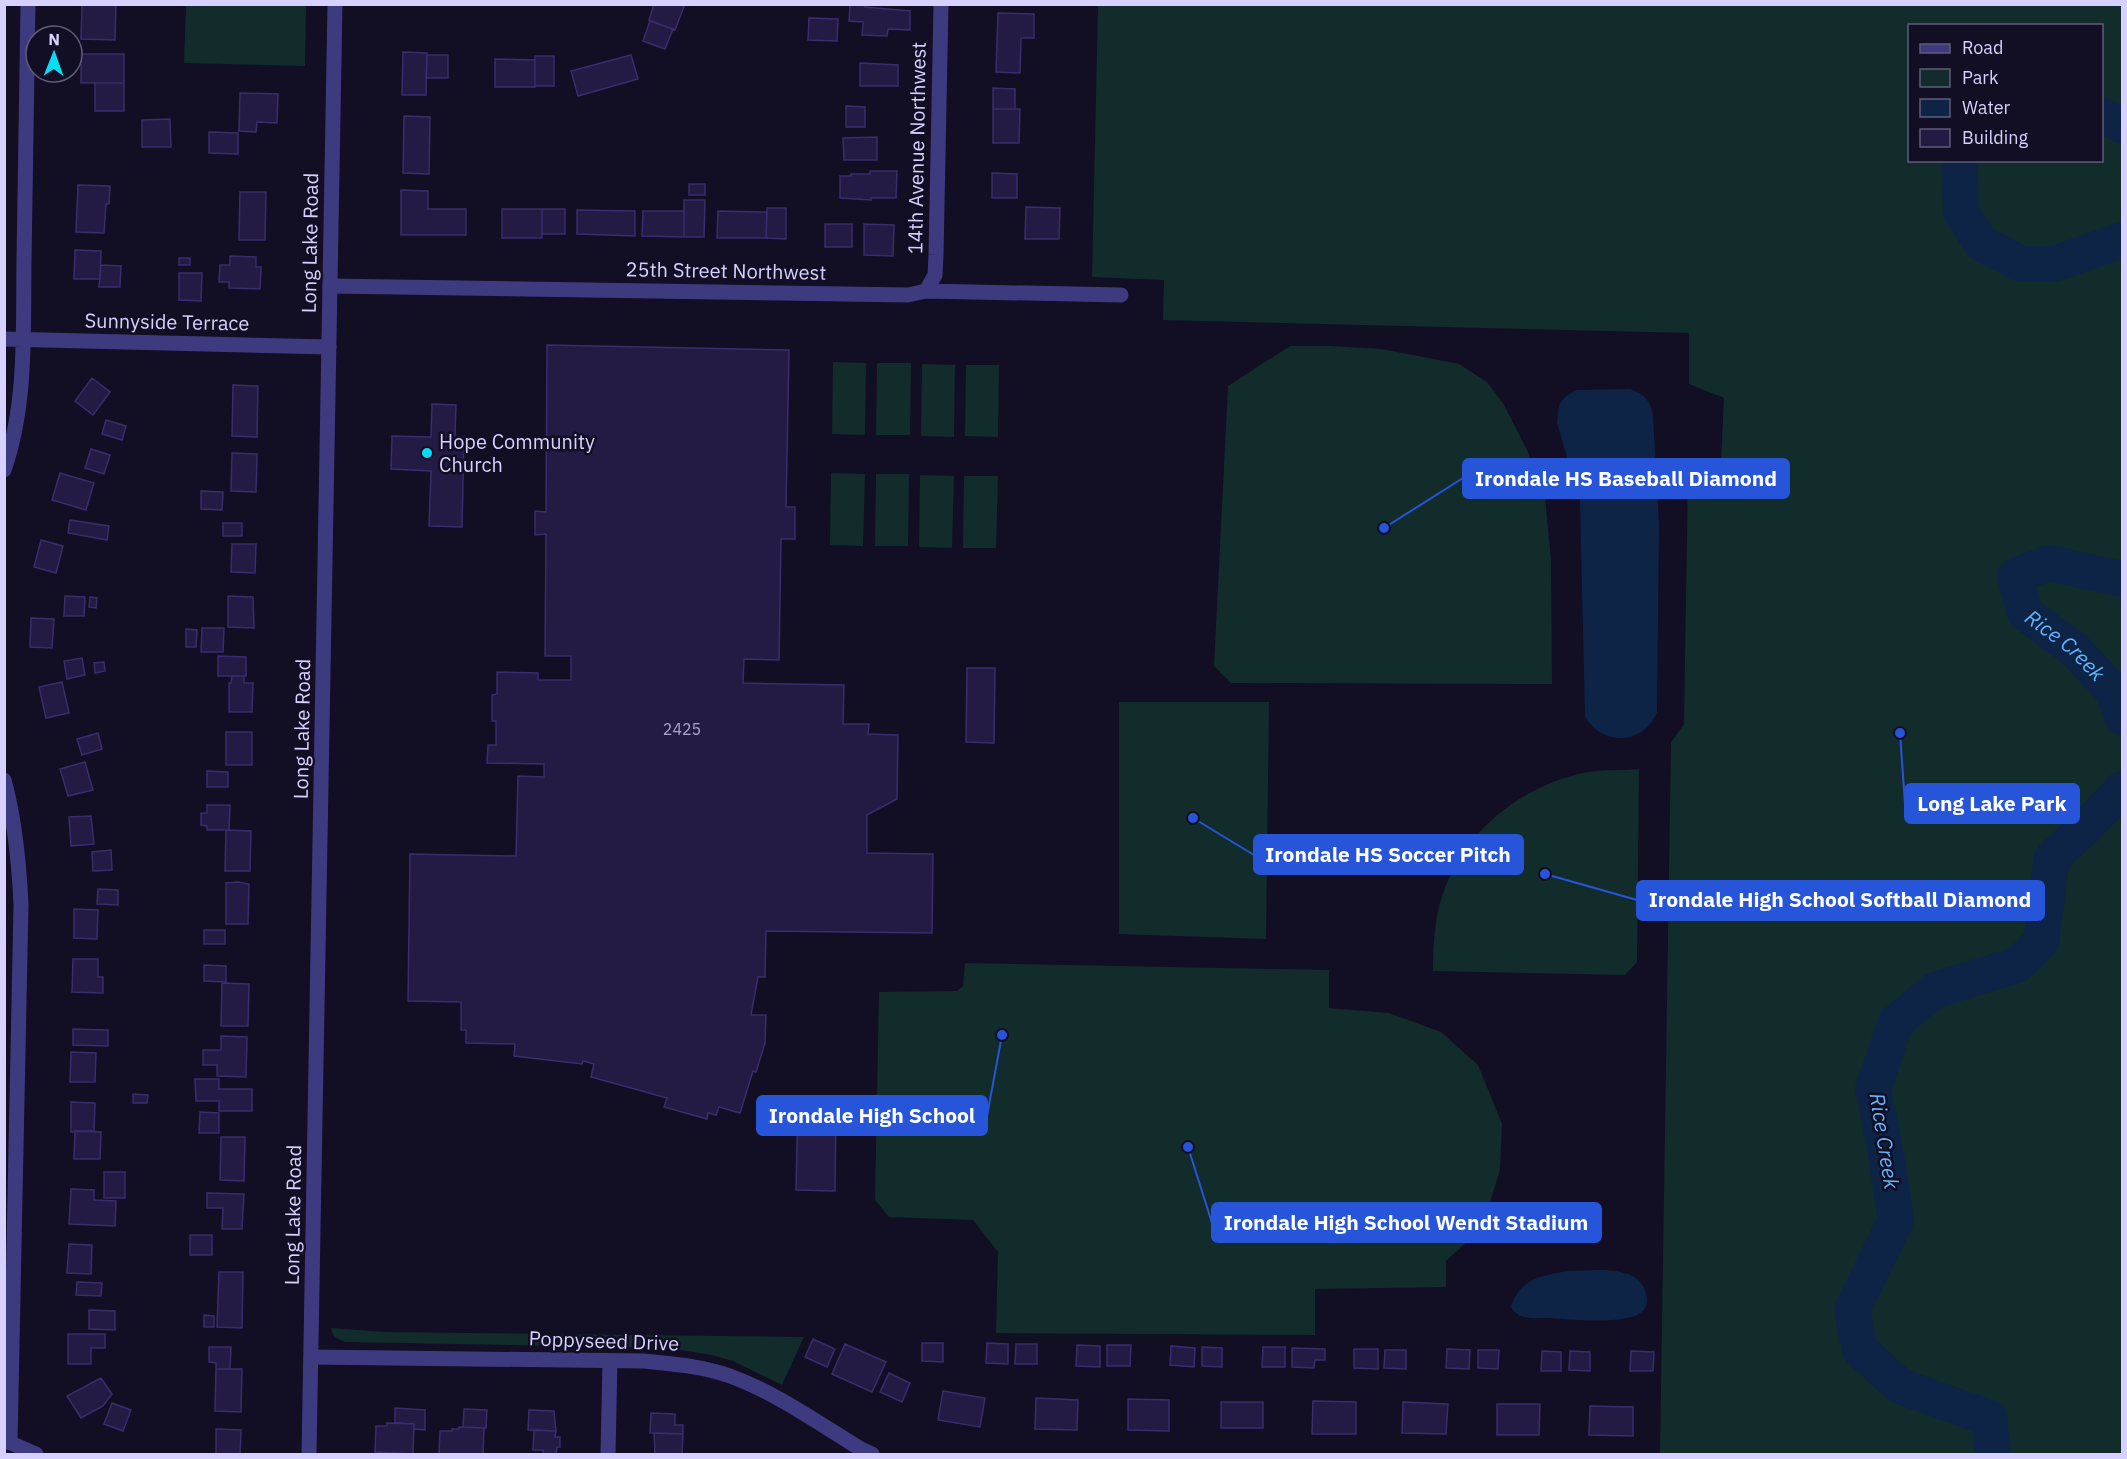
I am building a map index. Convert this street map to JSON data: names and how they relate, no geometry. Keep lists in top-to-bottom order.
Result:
{
  "streets": {
    "street": [
      "14th Avenue Northwest",
      "Long Lake Road",
      "25th Street Northwest",
      "Sunnyside Terrace",
      "Poppyseed Drive"
    ]
  },
  "crossings": [
    ["14th Avenue Northwest", "25th Street Northwest"],
    ["Long Lake Road", "25th Street Northwest"],
    ["Long Lake Road", "Sunnyside Terrace"],
    ["Long Lake Road", "Poppyseed Drive"]
  ],
  "water": ["Rice Creek"],
  "places": [
    "Hope Community Church",
    "Irondale HS Baseball Diamond",
    "Long Lake Park",
    "Irondale HS Soccer Pitch",
    "Irondale High School Softball Diamond",
    "Irondale High School",
    "Irondale High School Wendt Stadium"
  ],
  "house_numbers": ["2425"],
  "legend": [
    "Road",
    "Park",
    "Water",
    "Building"
  ],
  "north": "top"
}
